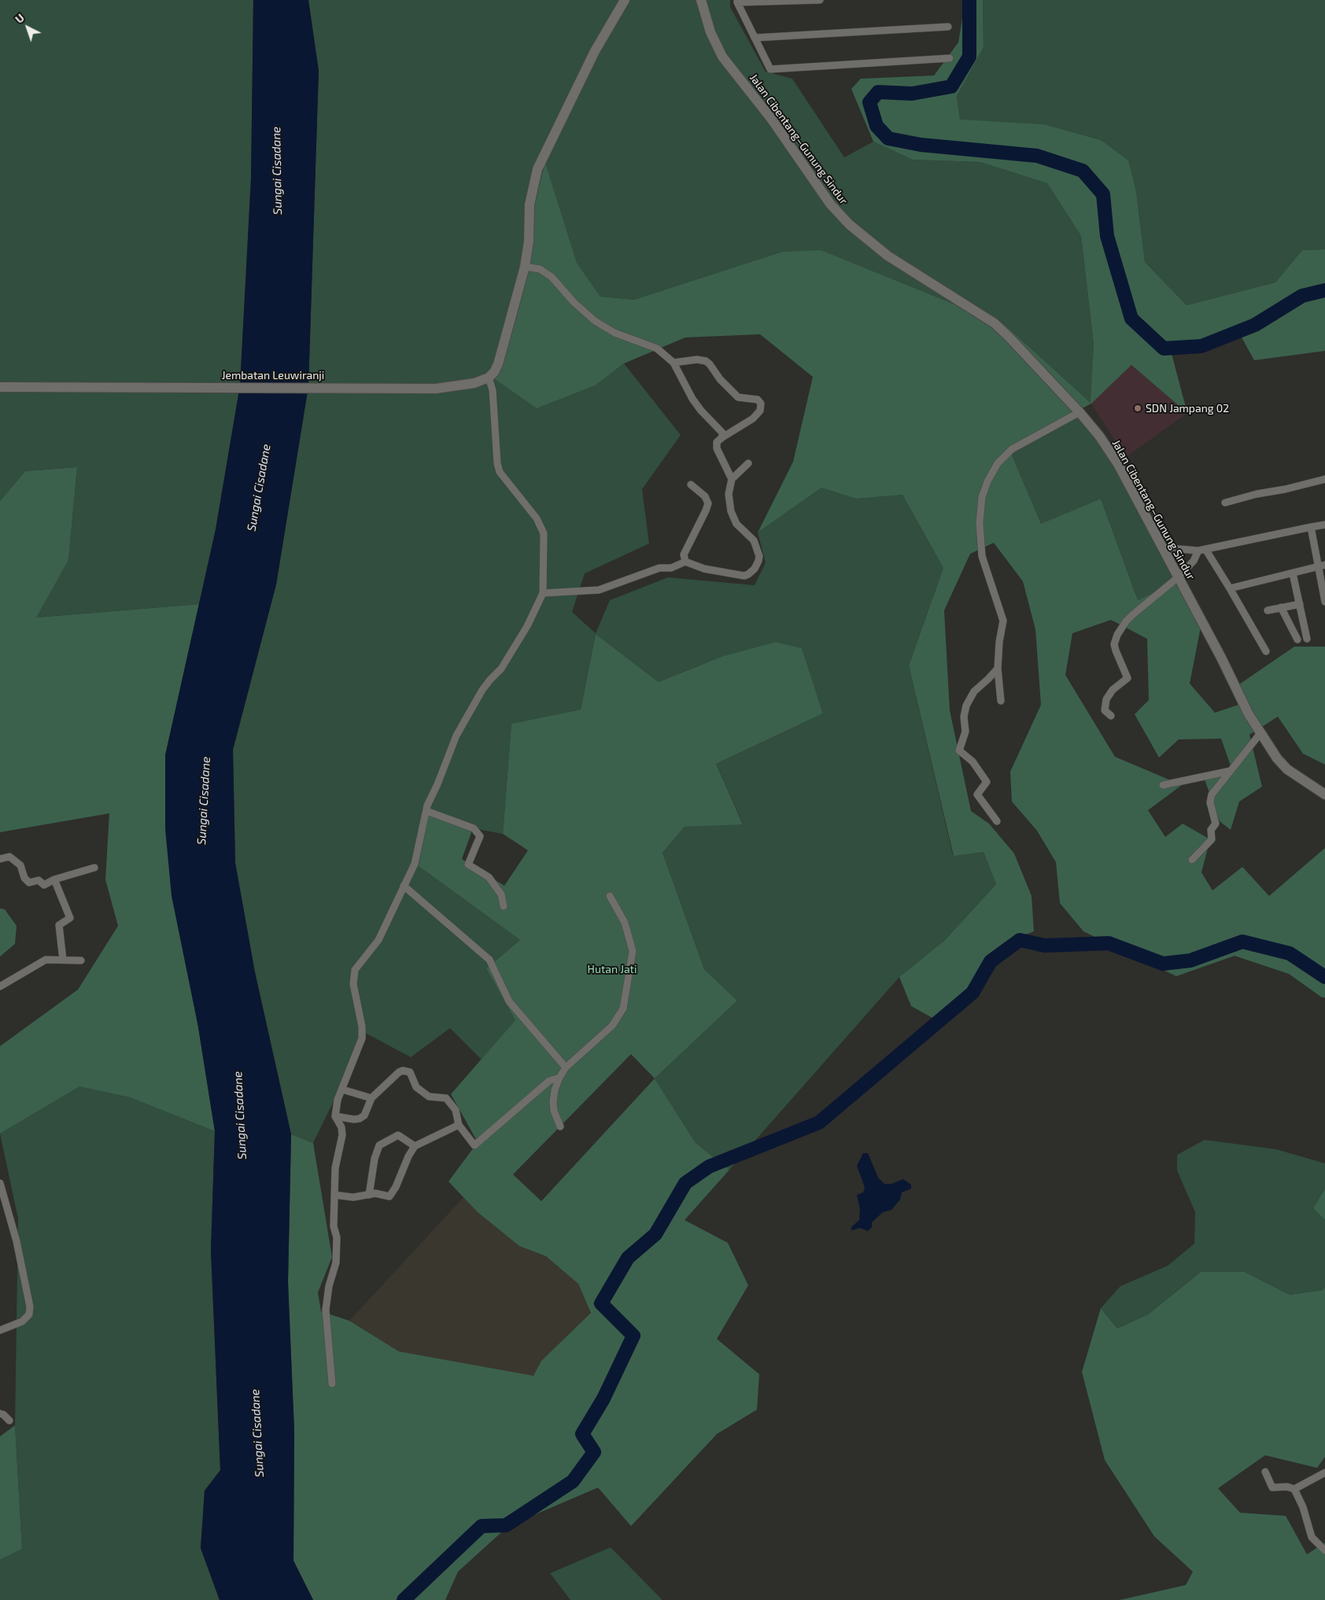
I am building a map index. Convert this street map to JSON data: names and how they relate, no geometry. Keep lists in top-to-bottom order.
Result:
{
  "streets": {
    "street": ["Jalan Cibentang–Gunung Sindur", "Jembatan Leuwiranji"]
  },
  "water": ["Sungai Cisadane"],
  "parks": ["Hutan Jati"],
  "places": ["SDN Jampang 02"],
  "north": "top left"
}
